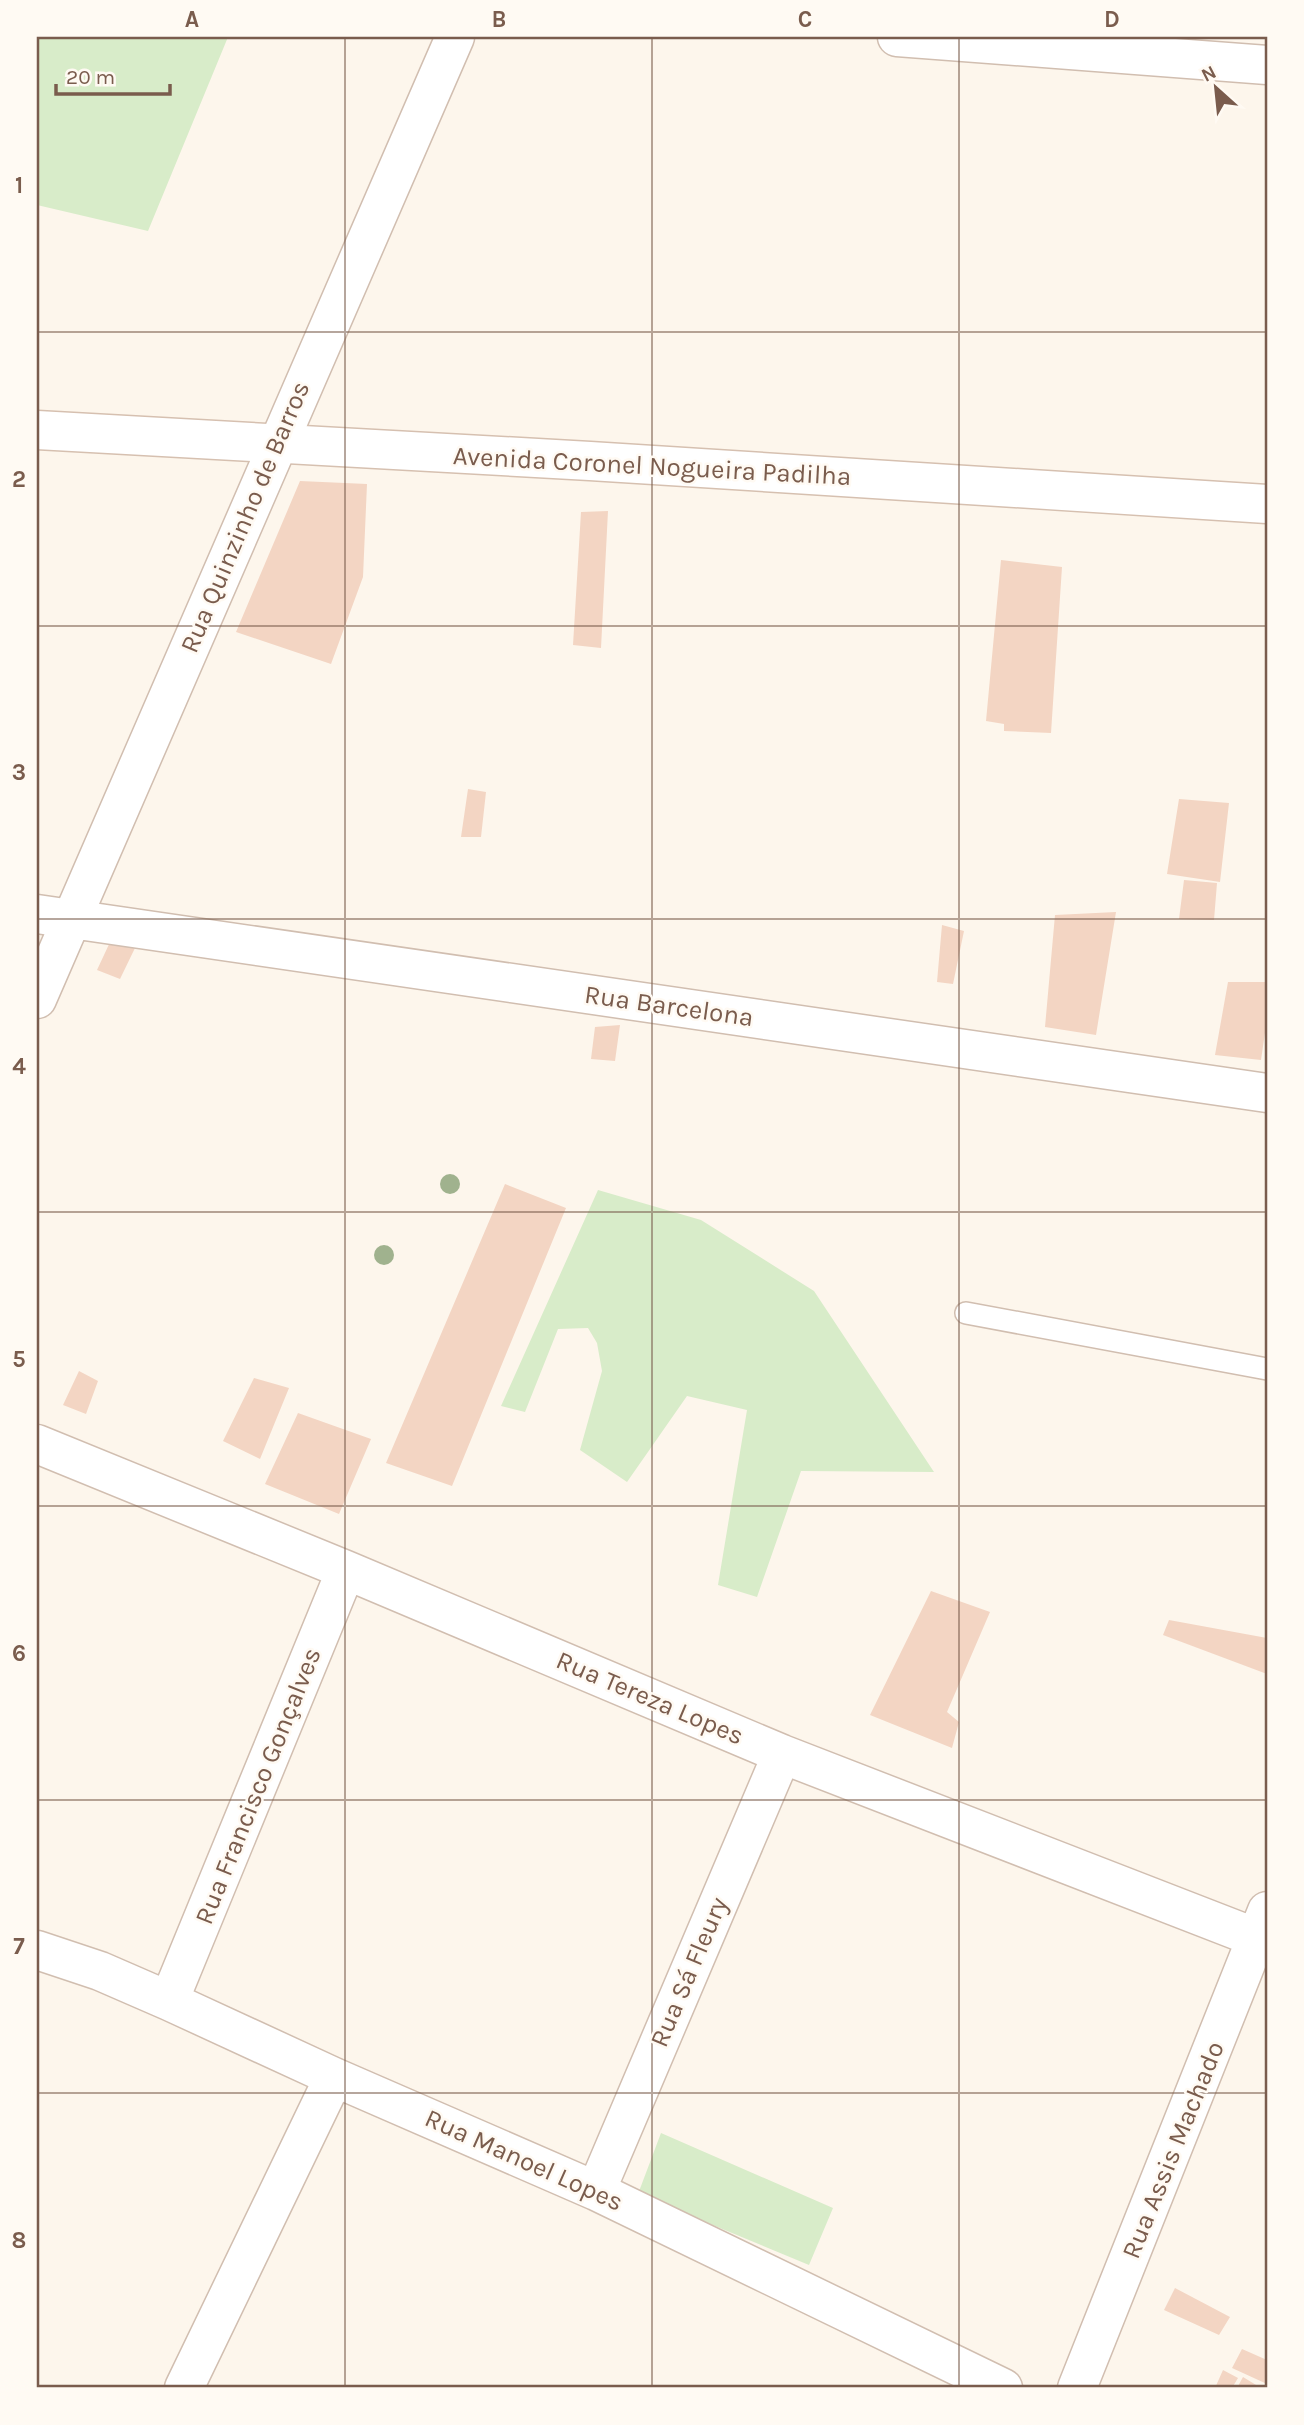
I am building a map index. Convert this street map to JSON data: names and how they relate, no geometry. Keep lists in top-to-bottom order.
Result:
{
  "streets": {
    "street": [
      "Avenida Coronel Nogueira Padilha",
      "Rua Quinzinho de Barros",
      "Rua Barcelona",
      "Rua Tereza Lopes",
      "Rua Francisco Gonçalves",
      "Rua Sá Fleury",
      "Rua Assis Machado",
      "Rua Manoel Lopes"
    ]
  },
  "crossings": [
    ["Avenida Coronel Nogueira Padilha", "Rua Quinzinho de Barros"],
    ["Rua Quinzinho de Barros", "Rua Barcelona"],
    ["Rua Tereza Lopes", "Rua Francisco Gonçalves"],
    ["Rua Tereza Lopes", "Rua Sá Fleury"],
    ["Rua Tereza Lopes", "Rua Assis Machado"],
    ["Rua Francisco Gonçalves", "Rua Manoel Lopes"],
    ["Rua Sá Fleury", "Rua Manoel Lopes"]
  ],
  "scale_bar": "20 m",
  "north": "top left",
  "grid": {
    "columns": [
      "A",
      "B",
      "C",
      "D"
    ],
    "rows": [
      "1",
      "2",
      "3",
      "4",
      "5",
      "6",
      "7",
      "8"
    ]
  }
}
